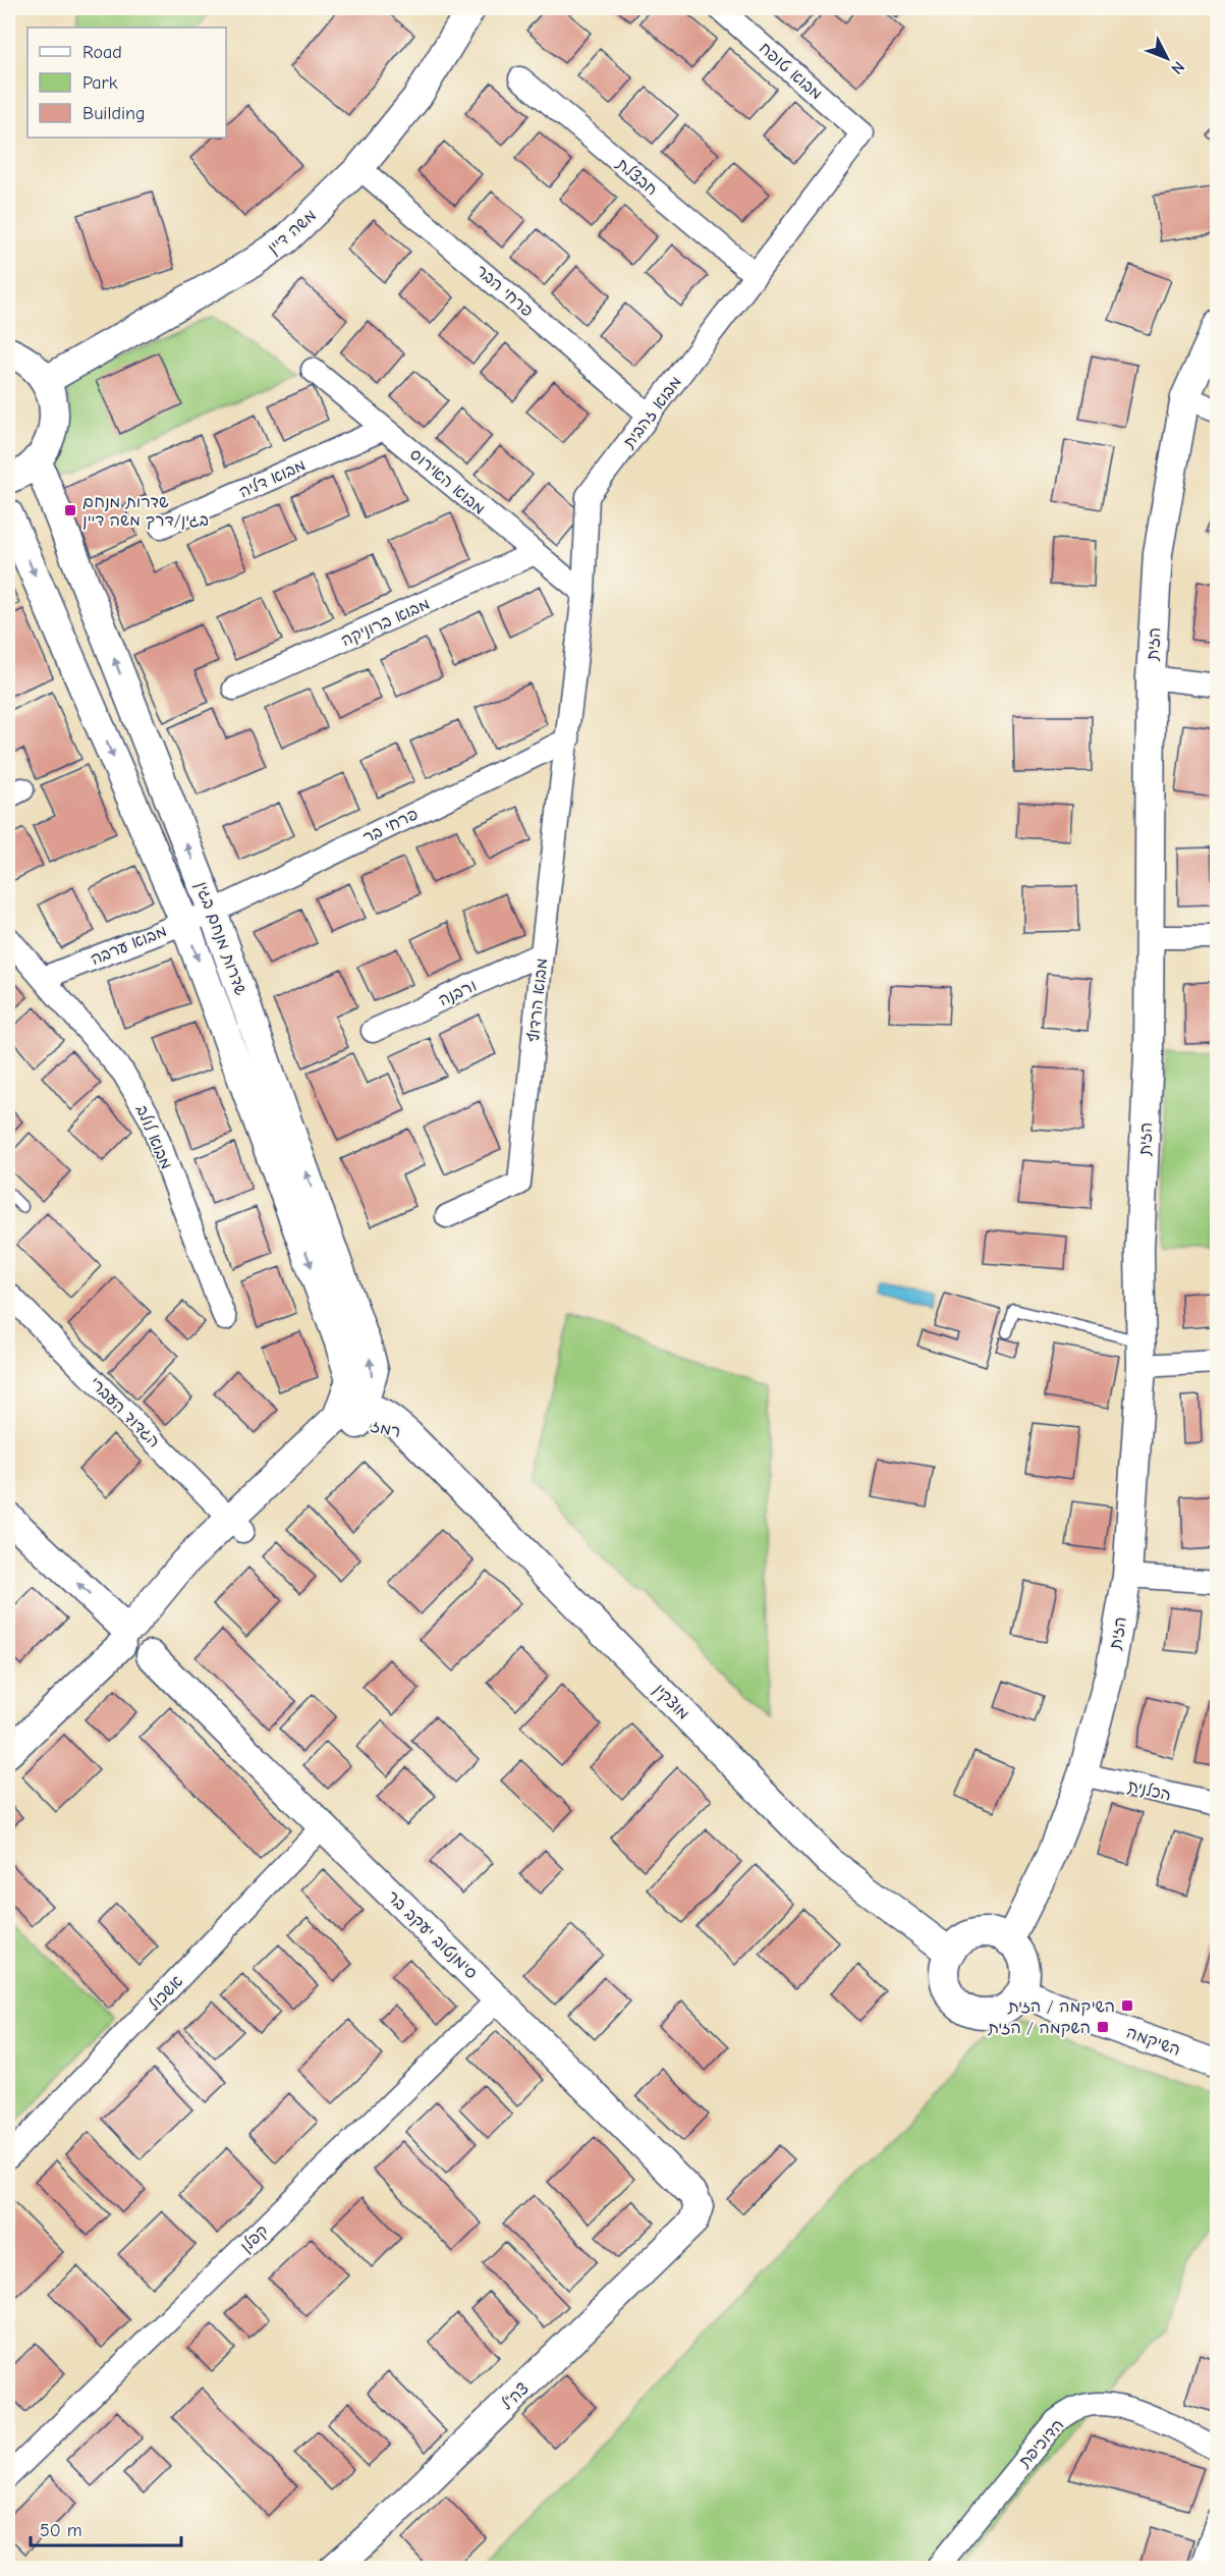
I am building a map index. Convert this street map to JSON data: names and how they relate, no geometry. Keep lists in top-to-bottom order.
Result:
{
  "streets": {
    "street": [
      "מבוא טופח",
      "חבצלת",
      "משה דיין",
      "פרחי הבר",
      "מבוא זהבית",
      "מבוא דליה",
      "מבוא האירוס",
      "מבוא ברוניקה",
      "הזית",
      "פרחי בר",
      "שדרות מנחם בגין",
      "מבוא ערבה",
      "ורבנה",
      "מבוא הרדוף",
      "מבוא לולב",
      "הגדוד העברי",
      "רמז",
      "מוצקין",
      "הכלנית",
      "סימנטוב יעקב בר",
      "אשכול",
      "השיקמה",
      "קפלן",
      "צה\"ל",
      "הדוכיפת"
    ]
  },
  "crossings": [
    ["מבוא טופח", "מבוא זהבית"],
    ["חבצלת", "מבוא זהבית"],
    ["משה דיין", "פרחי הבר"],
    ["פרחי הבר", "מבוא זהבית"],
    ["מבוא זהבית", "מבוא האירוס"],
    ["מבוא זהבית", "פרחי בר"],
    ["מבוא זהבית", "מבוא הרדוף"],
    ["מבוא דליה", "מבוא האירוס"],
    ["מבוא האירוס", "מבוא ברוניקה"],
    ["הזית", "מוצקין"],
    ["הזית", "הכלנית"],
    ["הזית", "השיקמה"],
    ["פרחי בר", "שדרות מנחם בגין"],
    ["פרחי בר", "מבוא ערבה"],
    ["פרחי בר", "מבוא הרדוף"],
    ["שדרות מנחם בגין", "מבוא ערבה"],
    ["שדרות מנחם בגין", "רמז"],
    ["מבוא ערבה", "מבוא לולב"],
    ["ורבנה", "מבוא הרדוף"],
    ["הגדוד העברי", "רמז"],
    ["רמז", "מוצקין"],
    ["רמז", "סימנטוב יעקב בר"],
    ["מוצקין", "השיקמה"],
    ["סימנטוב יעקב בר", "אשכול"],
    ["סימנטוב יעקב בר", "קפלן"],
    ["סימנטוב יעקב בר", "צה\"ל"]
  ],
  "places": {
    "transit": ["שדרות מנחם בגין/דרך משה דיין", "השיקמה / הזית", "השקמה / הזית"]
  },
  "legend": ["Road", "Park", "Building"],
  "scale_bar": "50 m",
  "north": "bottom right"
}
